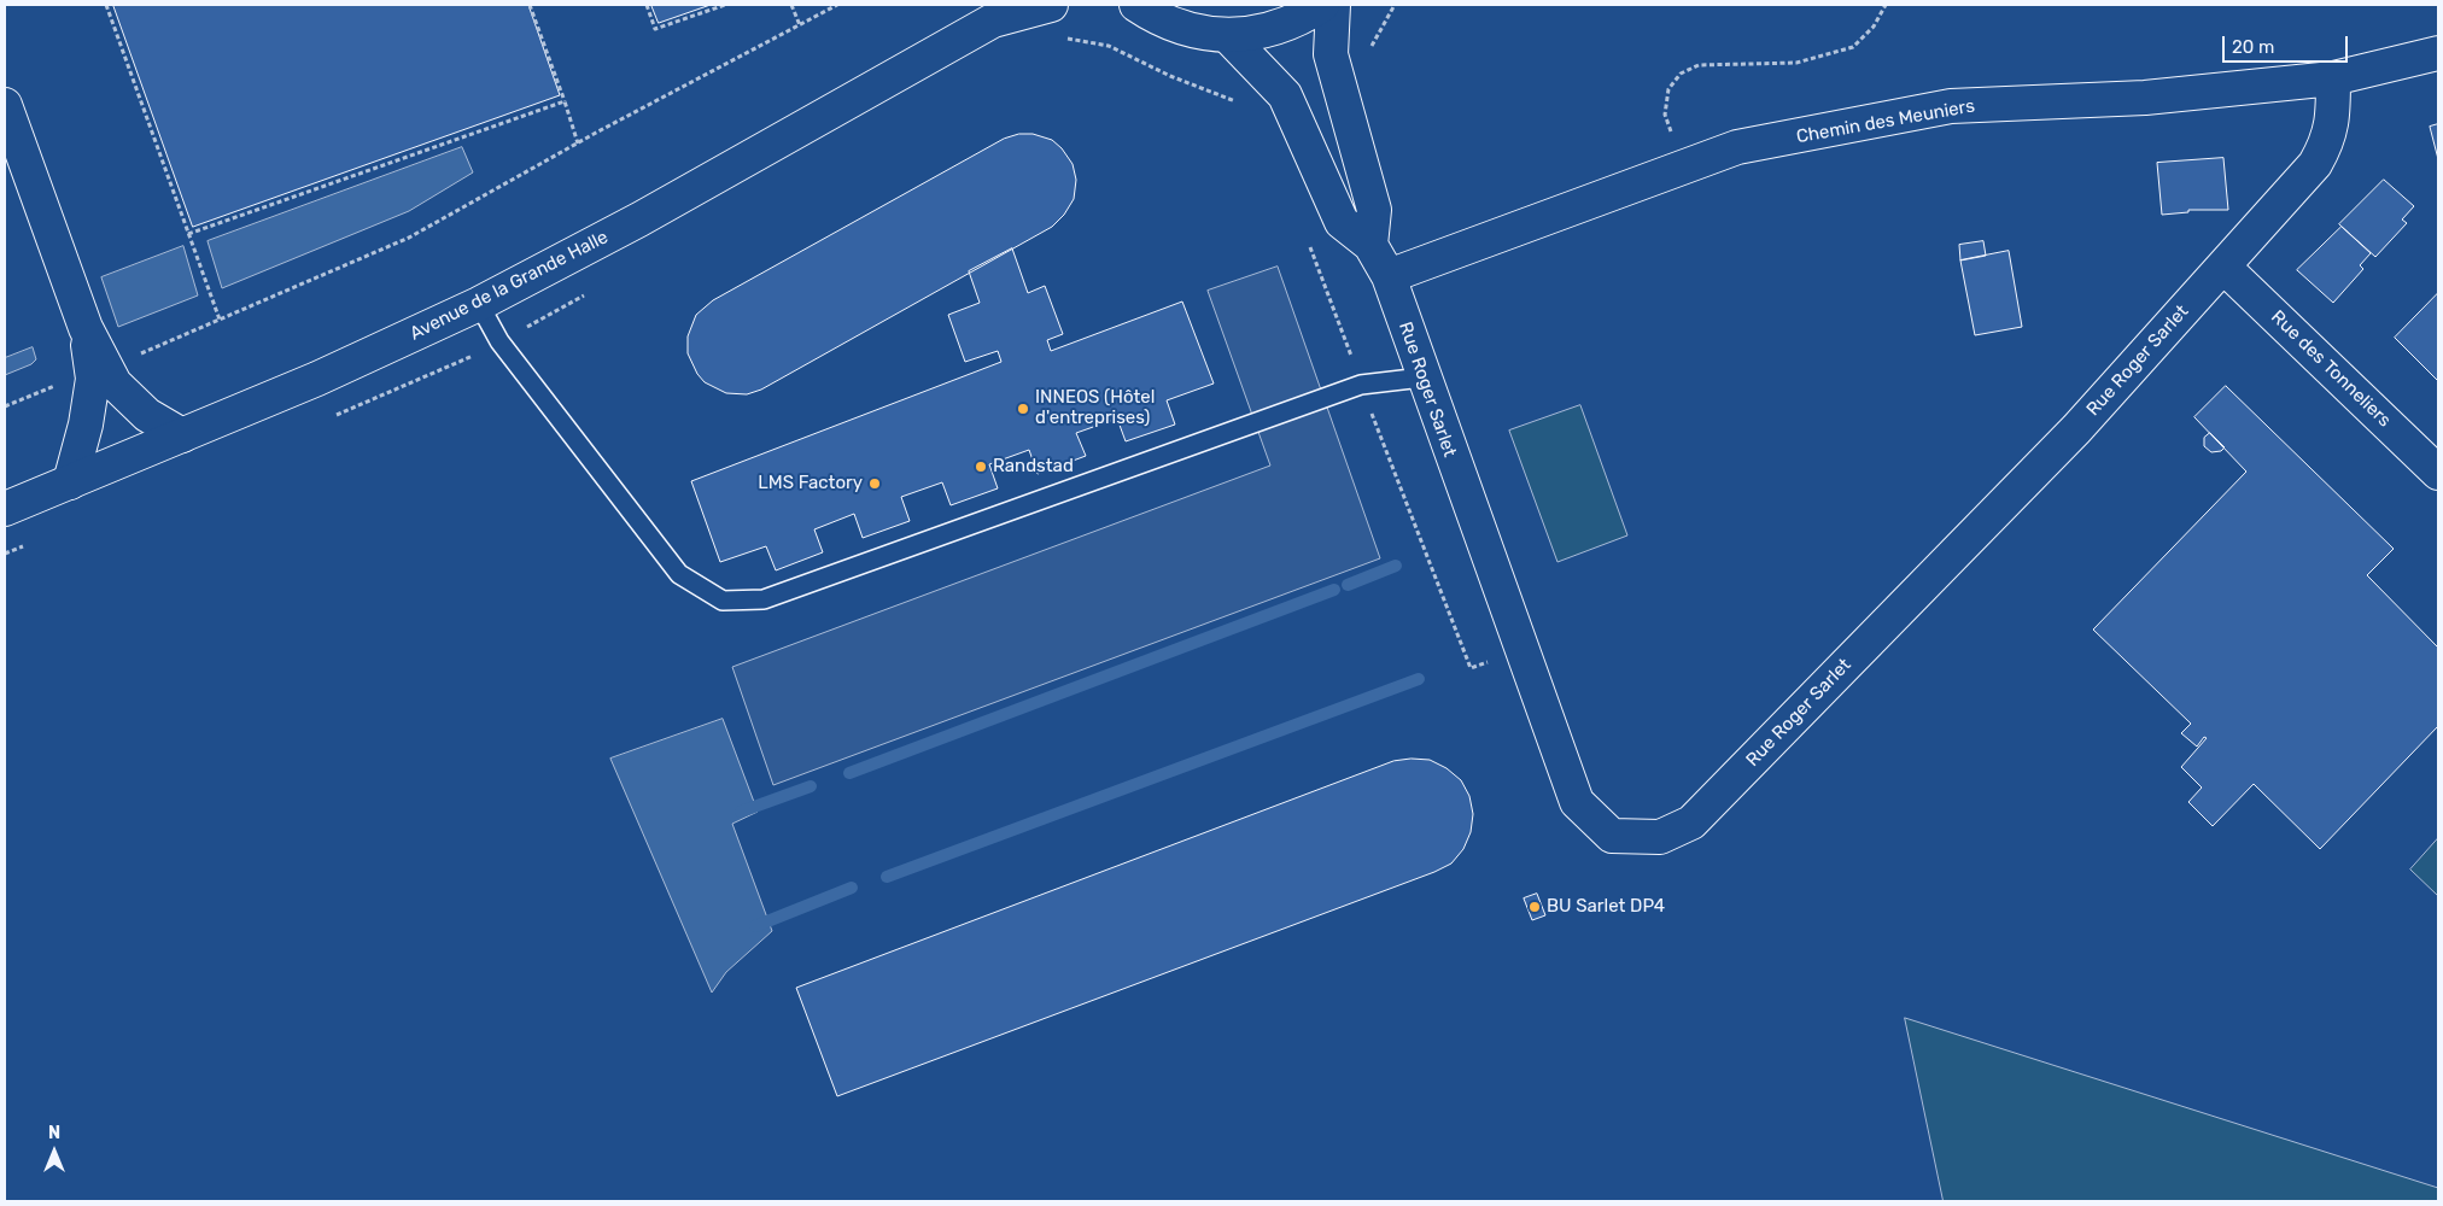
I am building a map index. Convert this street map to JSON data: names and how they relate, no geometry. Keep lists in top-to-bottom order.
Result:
{
  "streets": {
    "street": [
      "Chemin des Meuniers",
      "Avenue de la Grande Halle",
      "Rue Roger Sarlet",
      "Rue des Tonneliers"
    ]
  },
  "crossings": [
    ["Chemin des Meuniers", "Rue Roger Sarlet"],
    ["Rue Roger Sarlet", "Rue des Tonneliers"]
  ],
  "places": [
    "INNEOS (Hôtel d'entreprises)",
    "Randstad",
    "LMS Factory",
    "BU Sarlet DP4"
  ],
  "scale_bar": "20 m",
  "north": "top"
}
